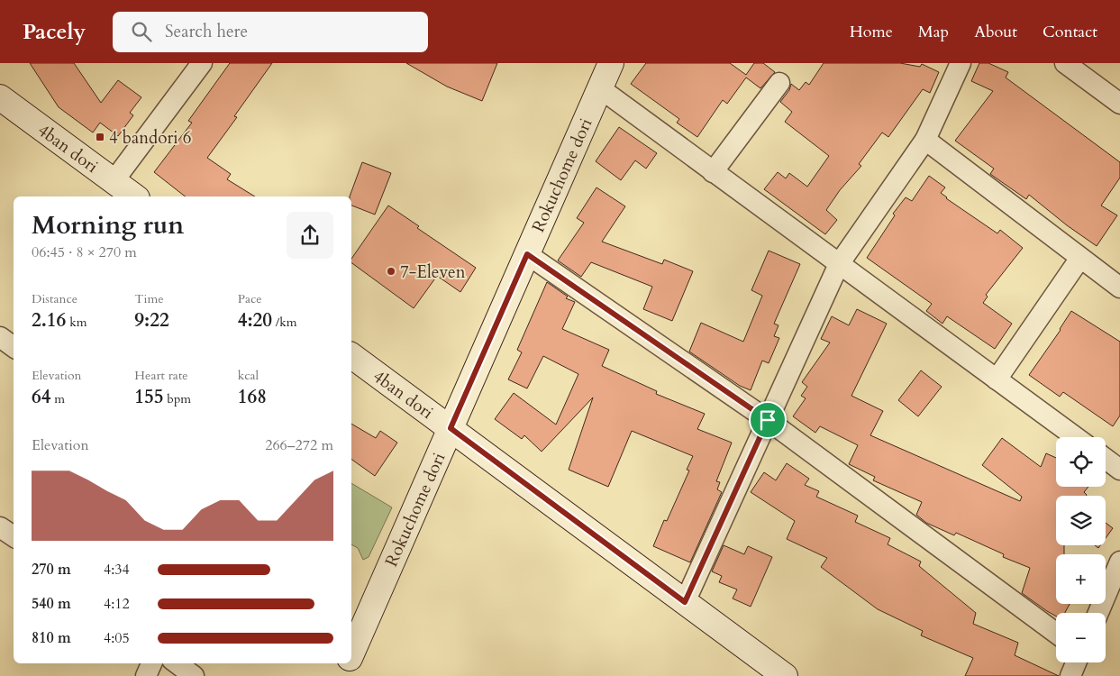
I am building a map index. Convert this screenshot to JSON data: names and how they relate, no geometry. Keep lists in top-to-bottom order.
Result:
{
  "streets": {
    "street": ["4ban dori", "Rokuchome dori"]
  },
  "crossings": [
    ["4ban dori", "Rokuchome dori"]
  ],
  "places": {
    "transit": ["4 bandori 6"],
    "other": ["7-Eleven"]
  },
  "page": {
    "header": "Pacely",
    "search": "Search here",
    "nav": [
      "Home",
      "Map",
      "About",
      "Contact"
    ],
    "heading": ["Morning run", "06:45 · 8 × 270 m"],
    "stats": [
      ["Distance", "2.16 km"],
      ["Time", "9:22"],
      ["Pace", "4:20 /km"],
      ["Elevation", "64 m"],
      ["Heart rate", "155 bpm"],
      ["kcal", "168"]
    ],
    "chart": ["Elevation", "266–272 m"],
    "map_buttons": ["+", "−"],
    "list": [
      {
        "name": "270 m",
        "note": "4:34"
      },
      {
        "name": "540 m",
        "note": "4:12"
      },
      {
        "name": "810 m",
        "note": "4:05"
      }
    ]
  }
}
